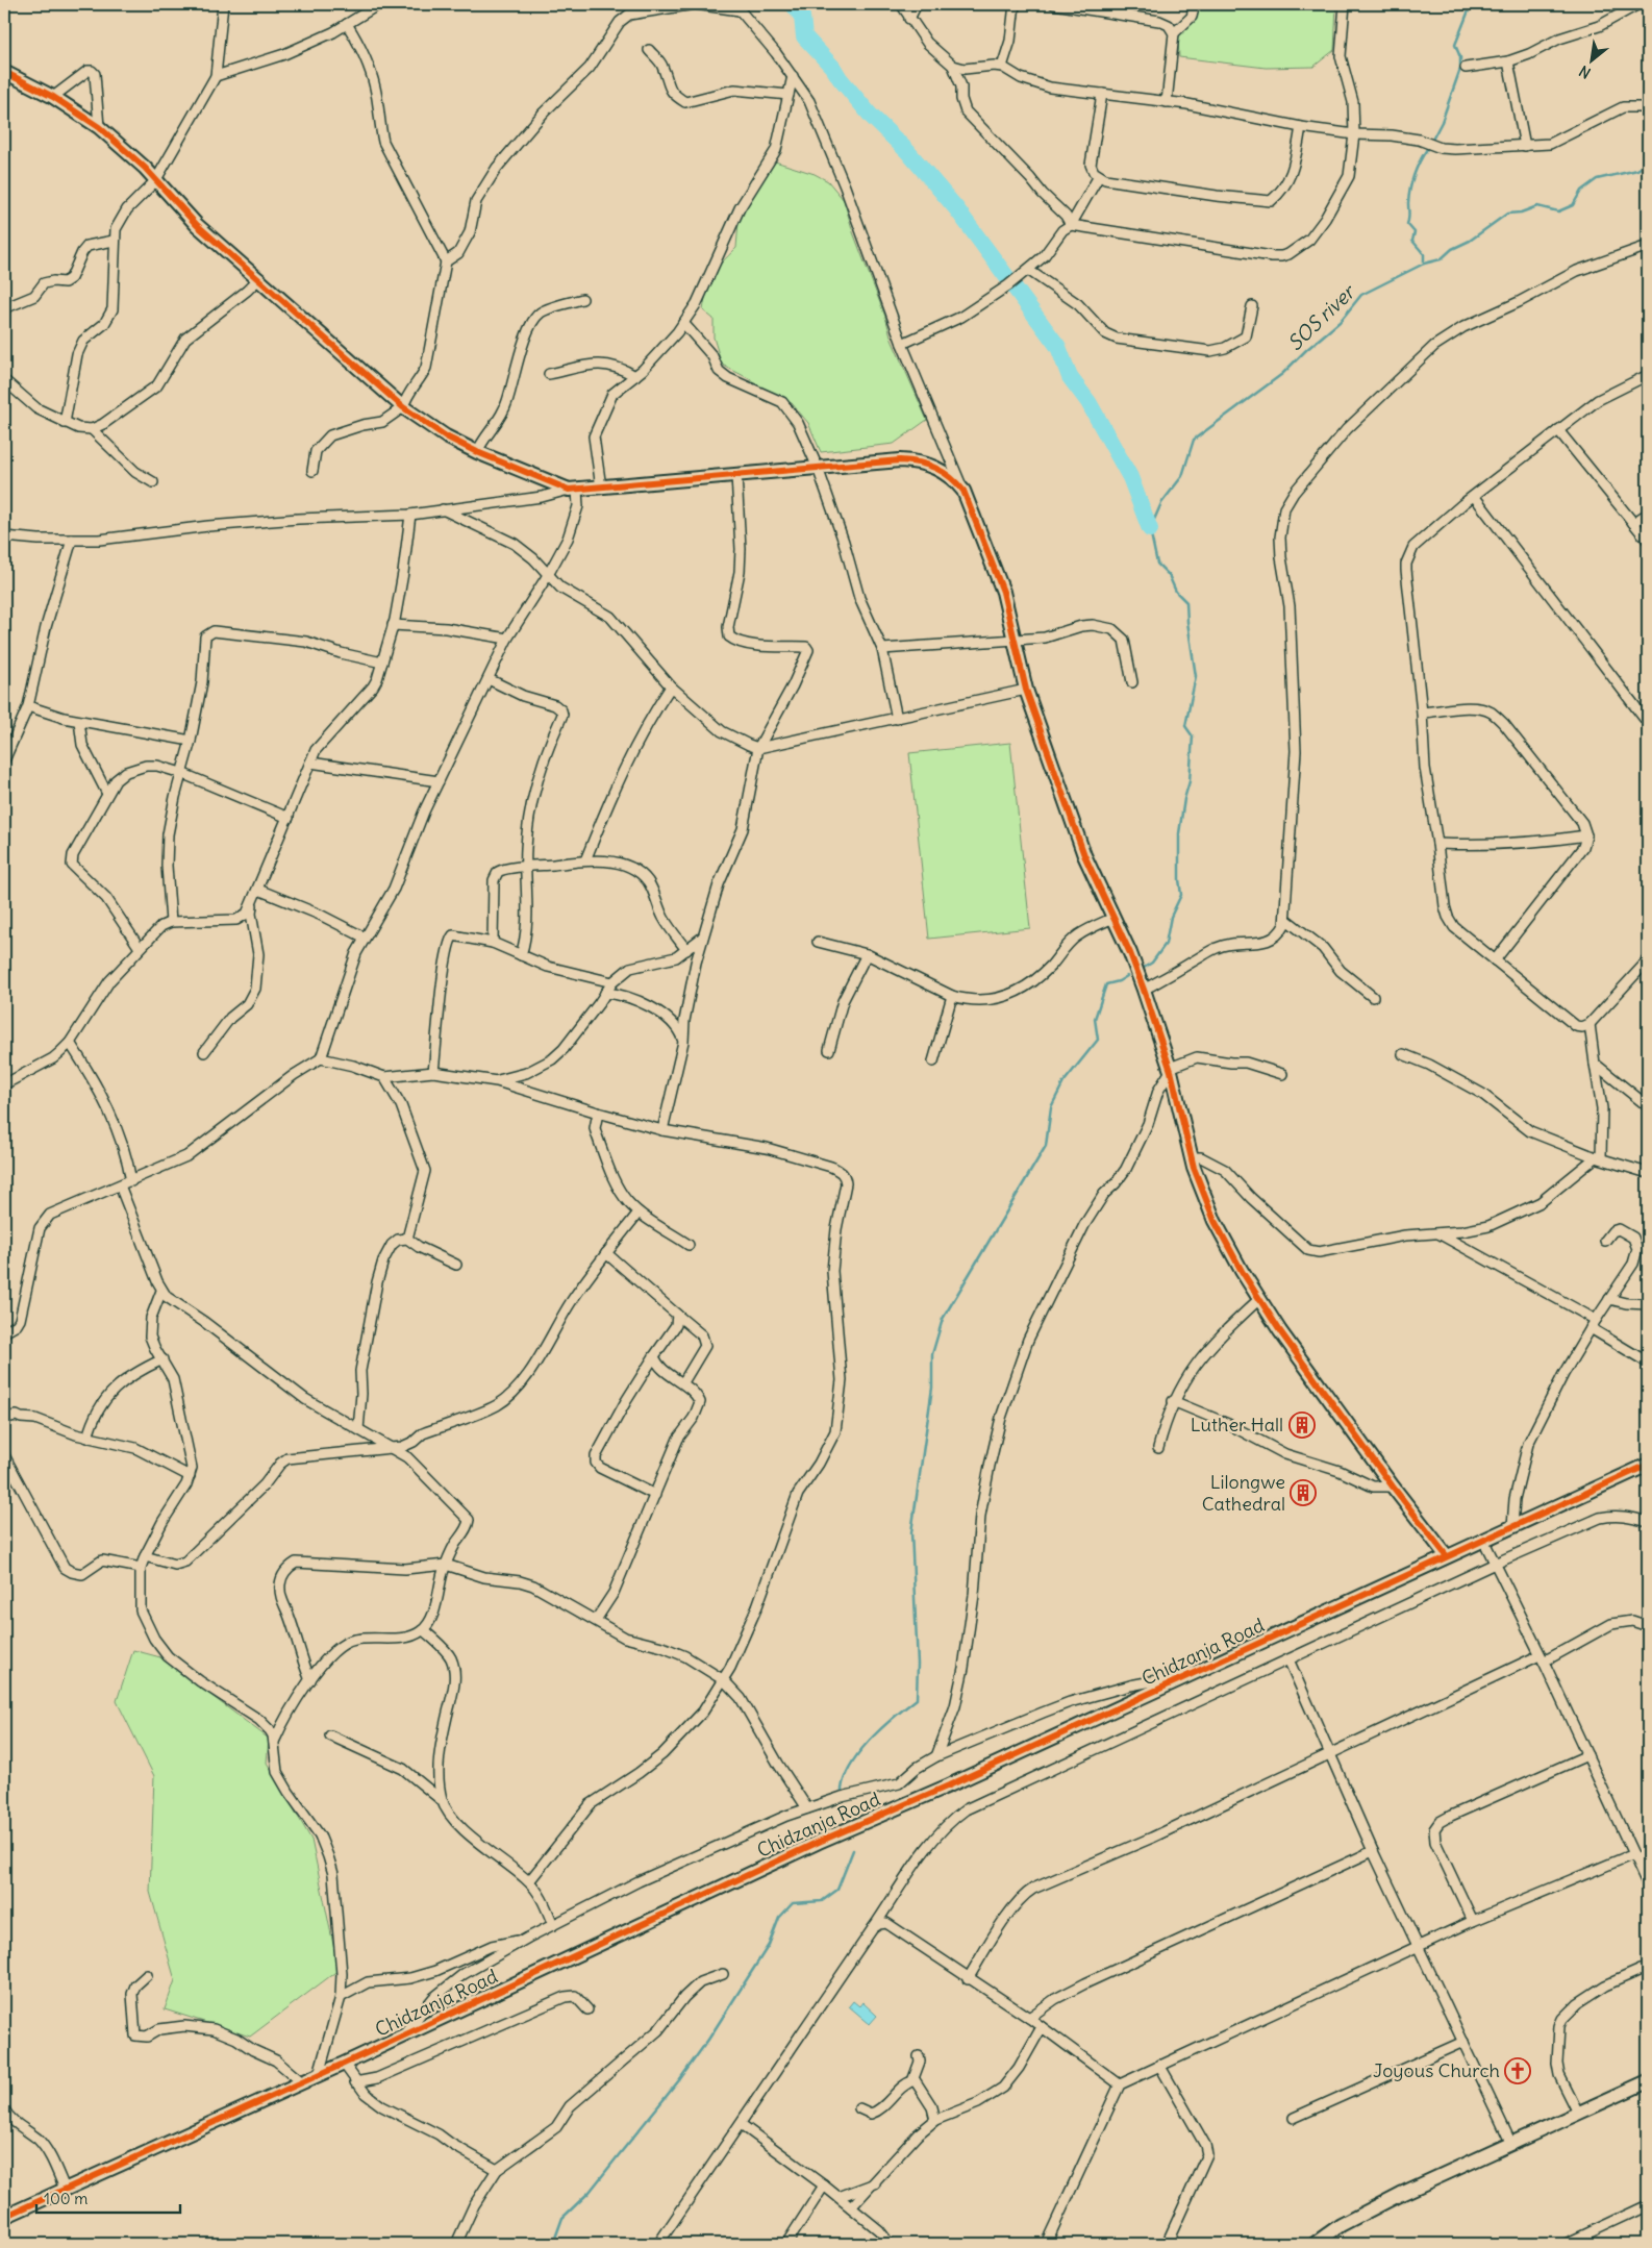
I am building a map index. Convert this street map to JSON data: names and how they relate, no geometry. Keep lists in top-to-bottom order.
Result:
{
  "streets": {
    "street": ["Chidzanja Road"]
  },
  "water": ["SOS river"],
  "places": {
    "building": ["Luther Hall", "Lilongwe Cathedral"],
    "church": ["Joyous Church"]
  },
  "scale_bar": "100 m",
  "north": "bottom left"
}
